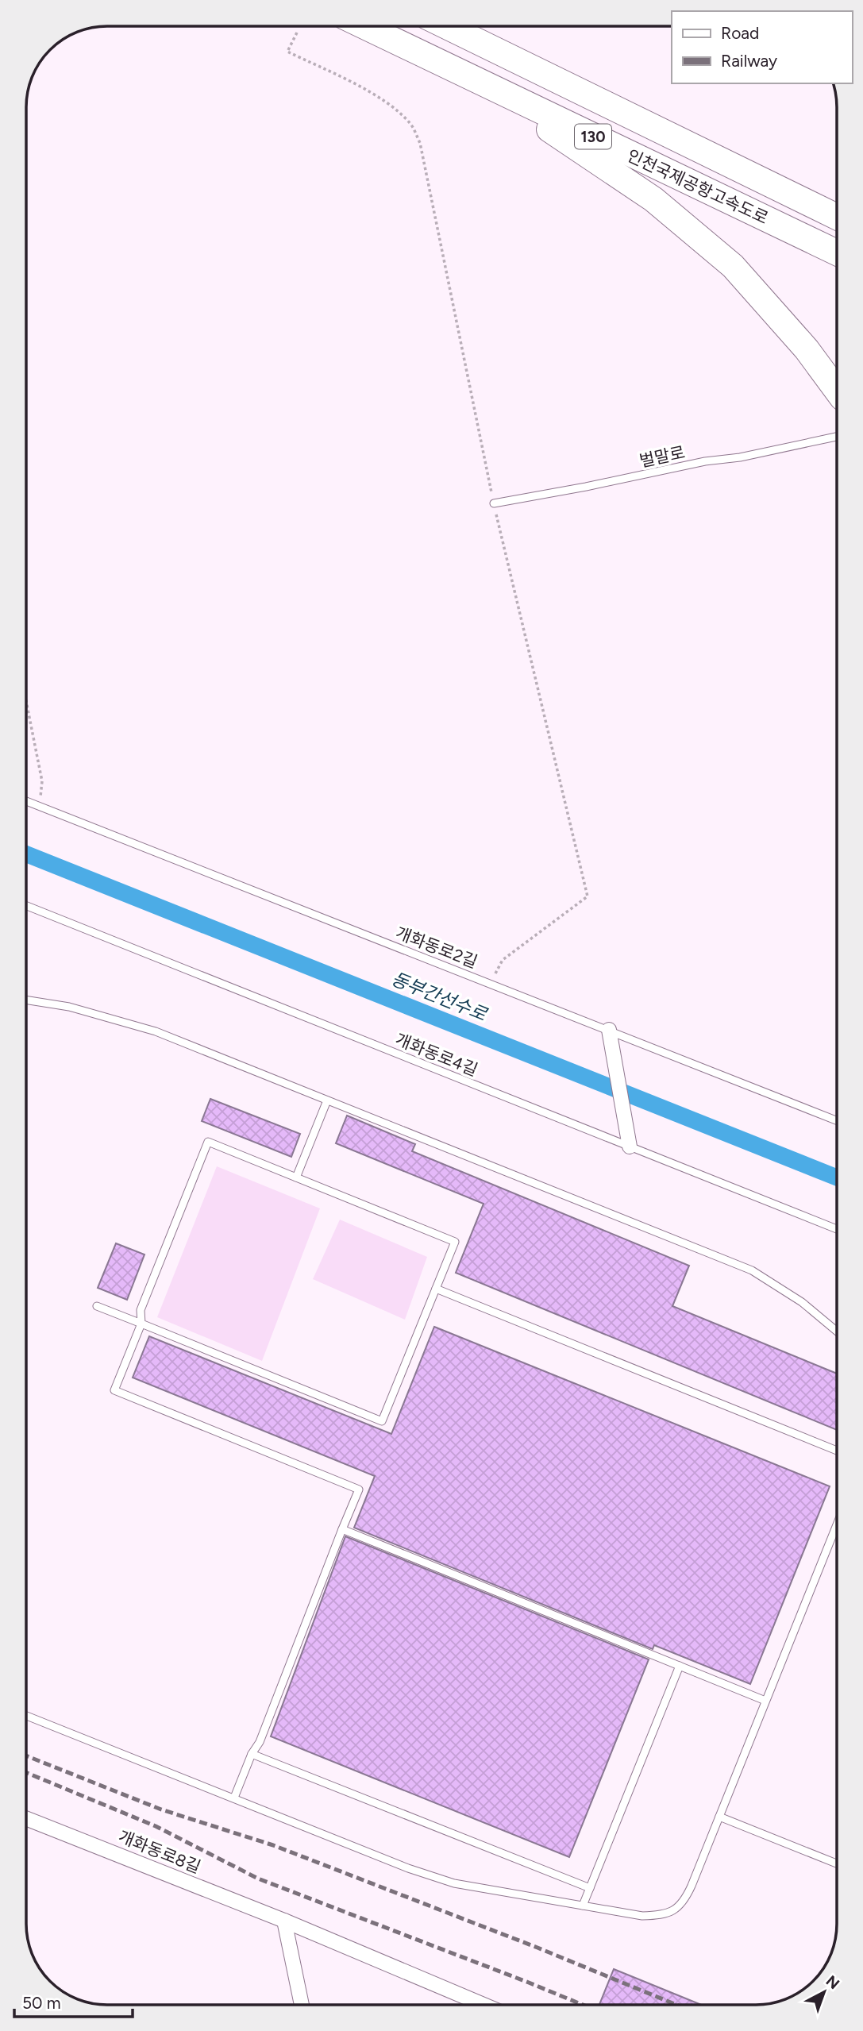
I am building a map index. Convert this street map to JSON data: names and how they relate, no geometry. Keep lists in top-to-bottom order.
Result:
{
  "streets": {
    "highway": ["130", "인천국제공항고속도로"],
    "street": ["개화동로8길"],
    "lane": ["벌말로", "개화동로2길", "개화동로4길"]
  },
  "water": ["동부간선수로"],
  "legend": ["Road", "Railway"],
  "scale_bar": "50 m",
  "north": "top right"
}
